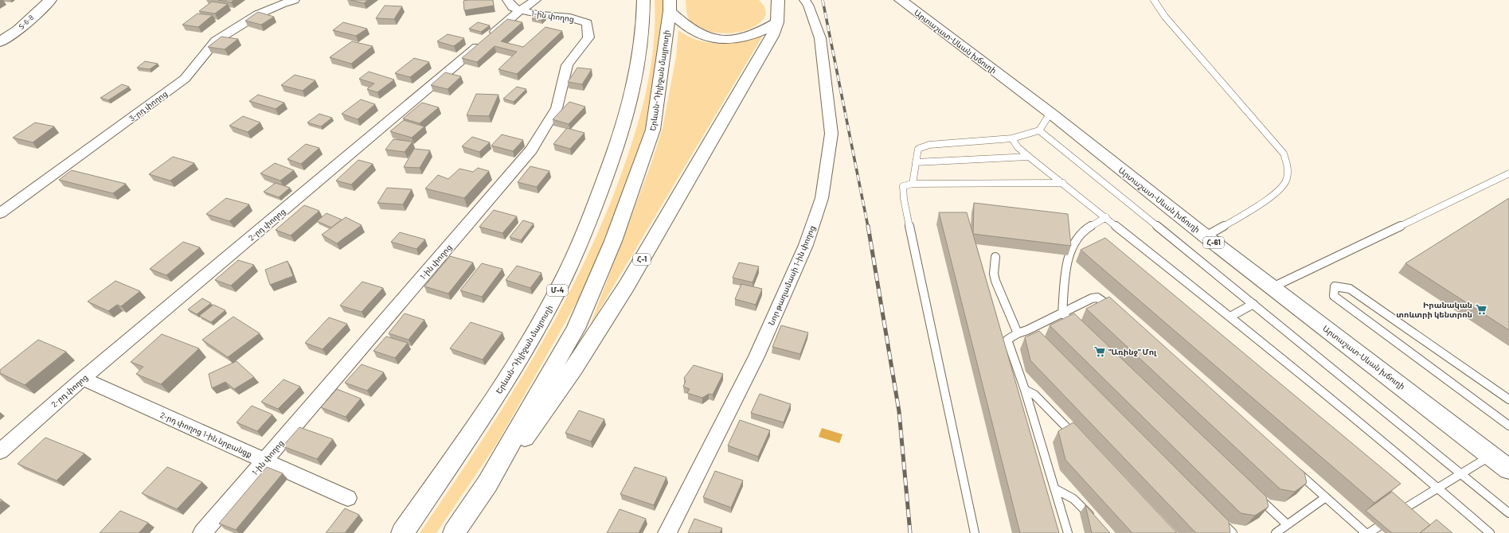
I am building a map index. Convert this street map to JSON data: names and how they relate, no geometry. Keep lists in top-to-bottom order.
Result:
{
  "streets": {
    "main road": [
      "Տ-6-8",
      "Արտաշատ-Սևան խճուղի",
      "Երևան-Դիլիջան մայրուղի",
      "Հ-61",
      "Հ-1",
      "Մ-4"
    ],
    "street": [
      "1-ին փողոց",
      "3-րդ փողոց",
      "2-րդ փողոց",
      "Նոր թաղամասի 1-ին փողոց",
      "2-րդ փողոց 1-ին նրբանցք"
    ]
  },
  "crossings": [
    ["1-ին փողոց", "2-րդ փողոց"],
    ["1-ին փողոց", "2-րդ փողոց 1-ին նրբանցք"],
    ["Երևան-Դիլիջան մայրուղի", "Հ-1"],
    ["2-րդ փողոց", "2-րդ փողոց 1-ին նրբանցք"]
  ],
  "places": {
    "supermarket": ["Իրանական տոևտրի կենտրոն", "\"Առինջ\" Մոլ"]
  }
}
